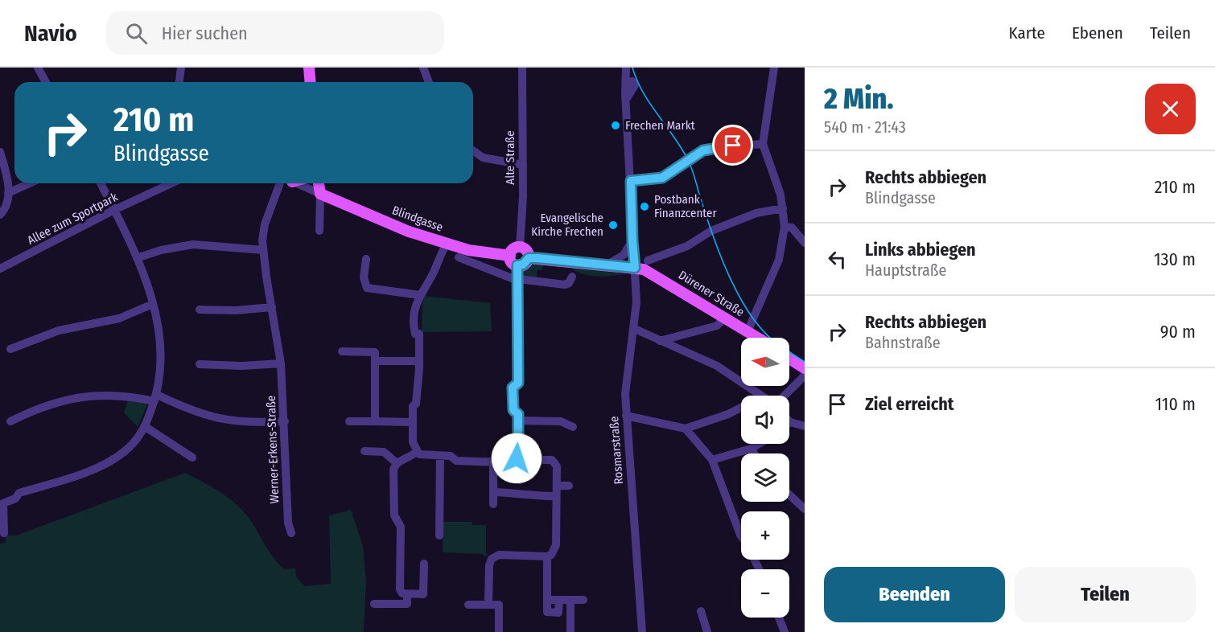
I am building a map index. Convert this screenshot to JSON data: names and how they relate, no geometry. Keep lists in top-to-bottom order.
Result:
{
  "streets": {
    "main road": ["Blindgasse", "Dürener Straße"],
    "street": [
      "Alte Straße",
      "Allee zum Sportpark",
      "Werner-Erkens-Straße",
      "Rosmarstraße"
    ]
  },
  "crossings": [
    ["Alte Straße", "Blindgasse"],
    ["Dürener Straße", "Rosmarstraße"]
  ],
  "places": ["Frechen Markt", "Postbank Finanzcenter", "Evangelische Kirche Frechen"],
  "north": "left",
  "page": {
    "header": "Navio",
    "search": "Hier suchen",
    "nav": ["Karte", "Ebenen", "Teilen"],
    "heading": ["2 Min.", "540 m · 21:43"],
    "turn": ["210 m", "Blindgasse"],
    "list": [
      {
        "name": "Rechts abbiegen",
        "note": "Blindgasse",
        "value": "210 m"
      },
      {
        "name": "Links abbiegen",
        "note": "Hauptstraße",
        "value": "130 m"
      },
      {
        "name": "Rechts abbiegen",
        "note": "Bahnstraße",
        "value": "90 m"
      },
      {
        "name": "Ziel erreicht",
        "value": "110 m"
      }
    ],
    "map_buttons": ["+", "−"],
    "buttons": ["Beenden", "Teilen"]
  }
}
